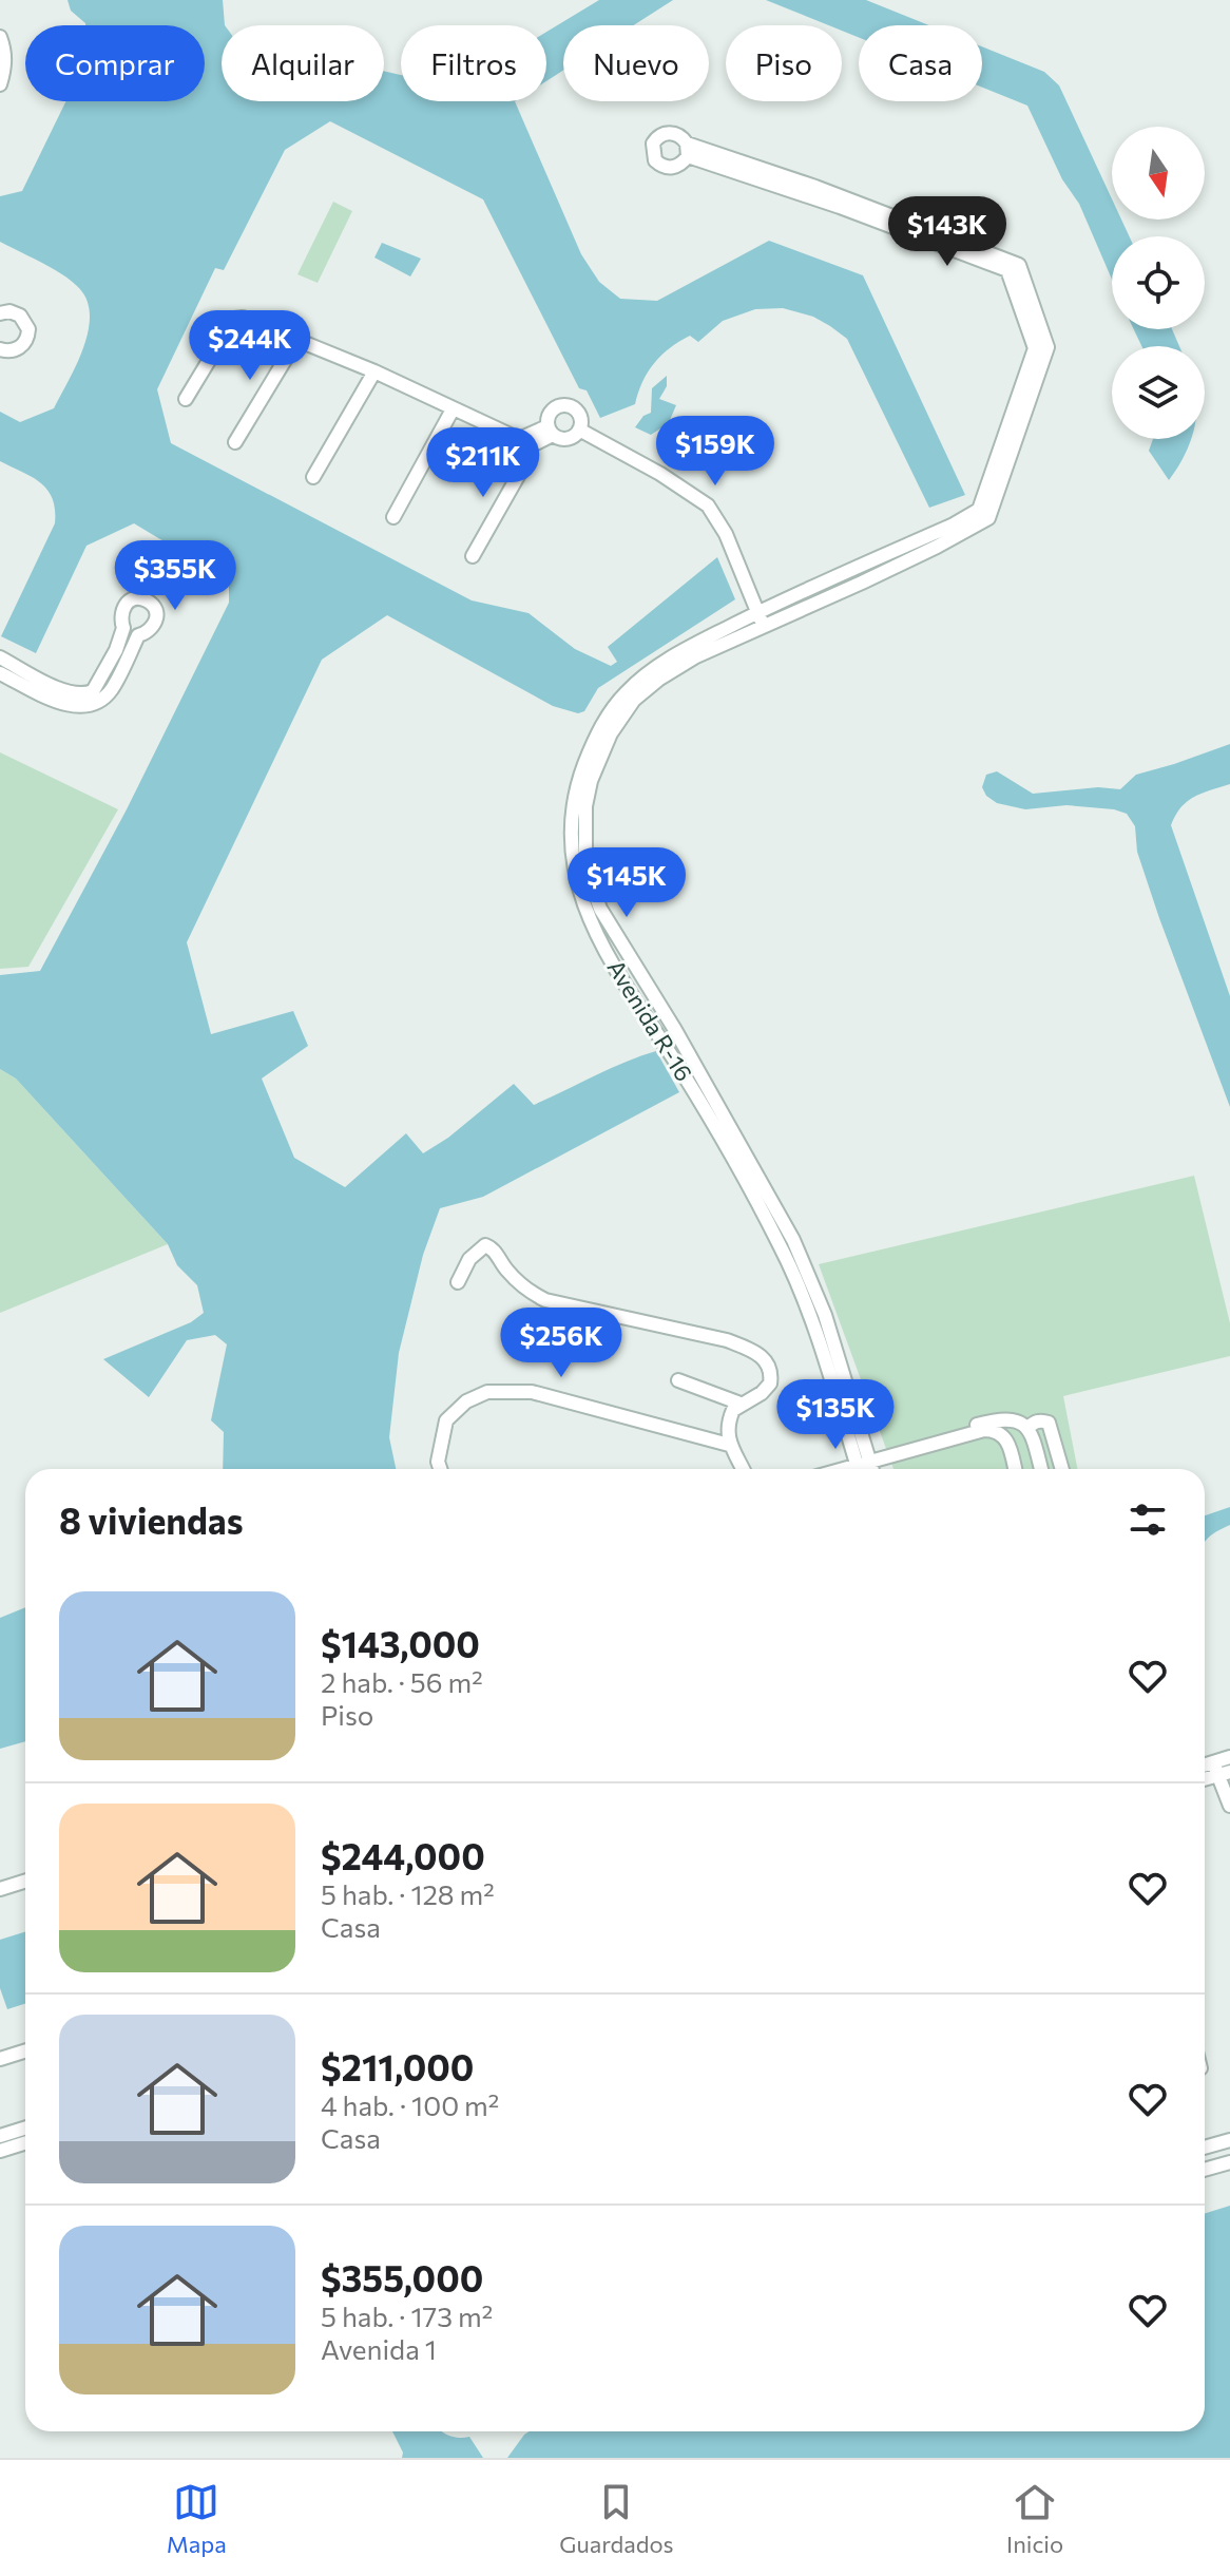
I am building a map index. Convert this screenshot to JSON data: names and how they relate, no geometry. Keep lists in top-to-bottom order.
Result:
{
  "streets": {
    "street": ["Avenida R-16"]
  },
  "north": "bottom",
  "page": {
    "chip": [
      "Comprar",
      "Alquilar",
      "Filtros",
      "Nuevo",
      "Piso",
      "Casa"
    ],
    "price": [
      "$143K",
      "$244K",
      "$159K",
      "$211K",
      "$355K",
      "$145K",
      "$256K",
      "$135K"
    ],
    "heading": "8 viviendas",
    "list": [
      {
        "name": "$143,000",
        "note": "2 hab. · 56 m² · Piso"
      },
      {
        "name": "$244,000",
        "note": "5 hab. · 128 m² · Casa"
      },
      {
        "name": "$211,000",
        "note": "4 hab. · 100 m² · Casa"
      },
      {
        "name": "$355,000",
        "note": "5 hab. · 173 m² · Avenida 1"
      }
    ],
    "tabs": ["Mapa", "Guardados", "Inicio"]
  }
}
